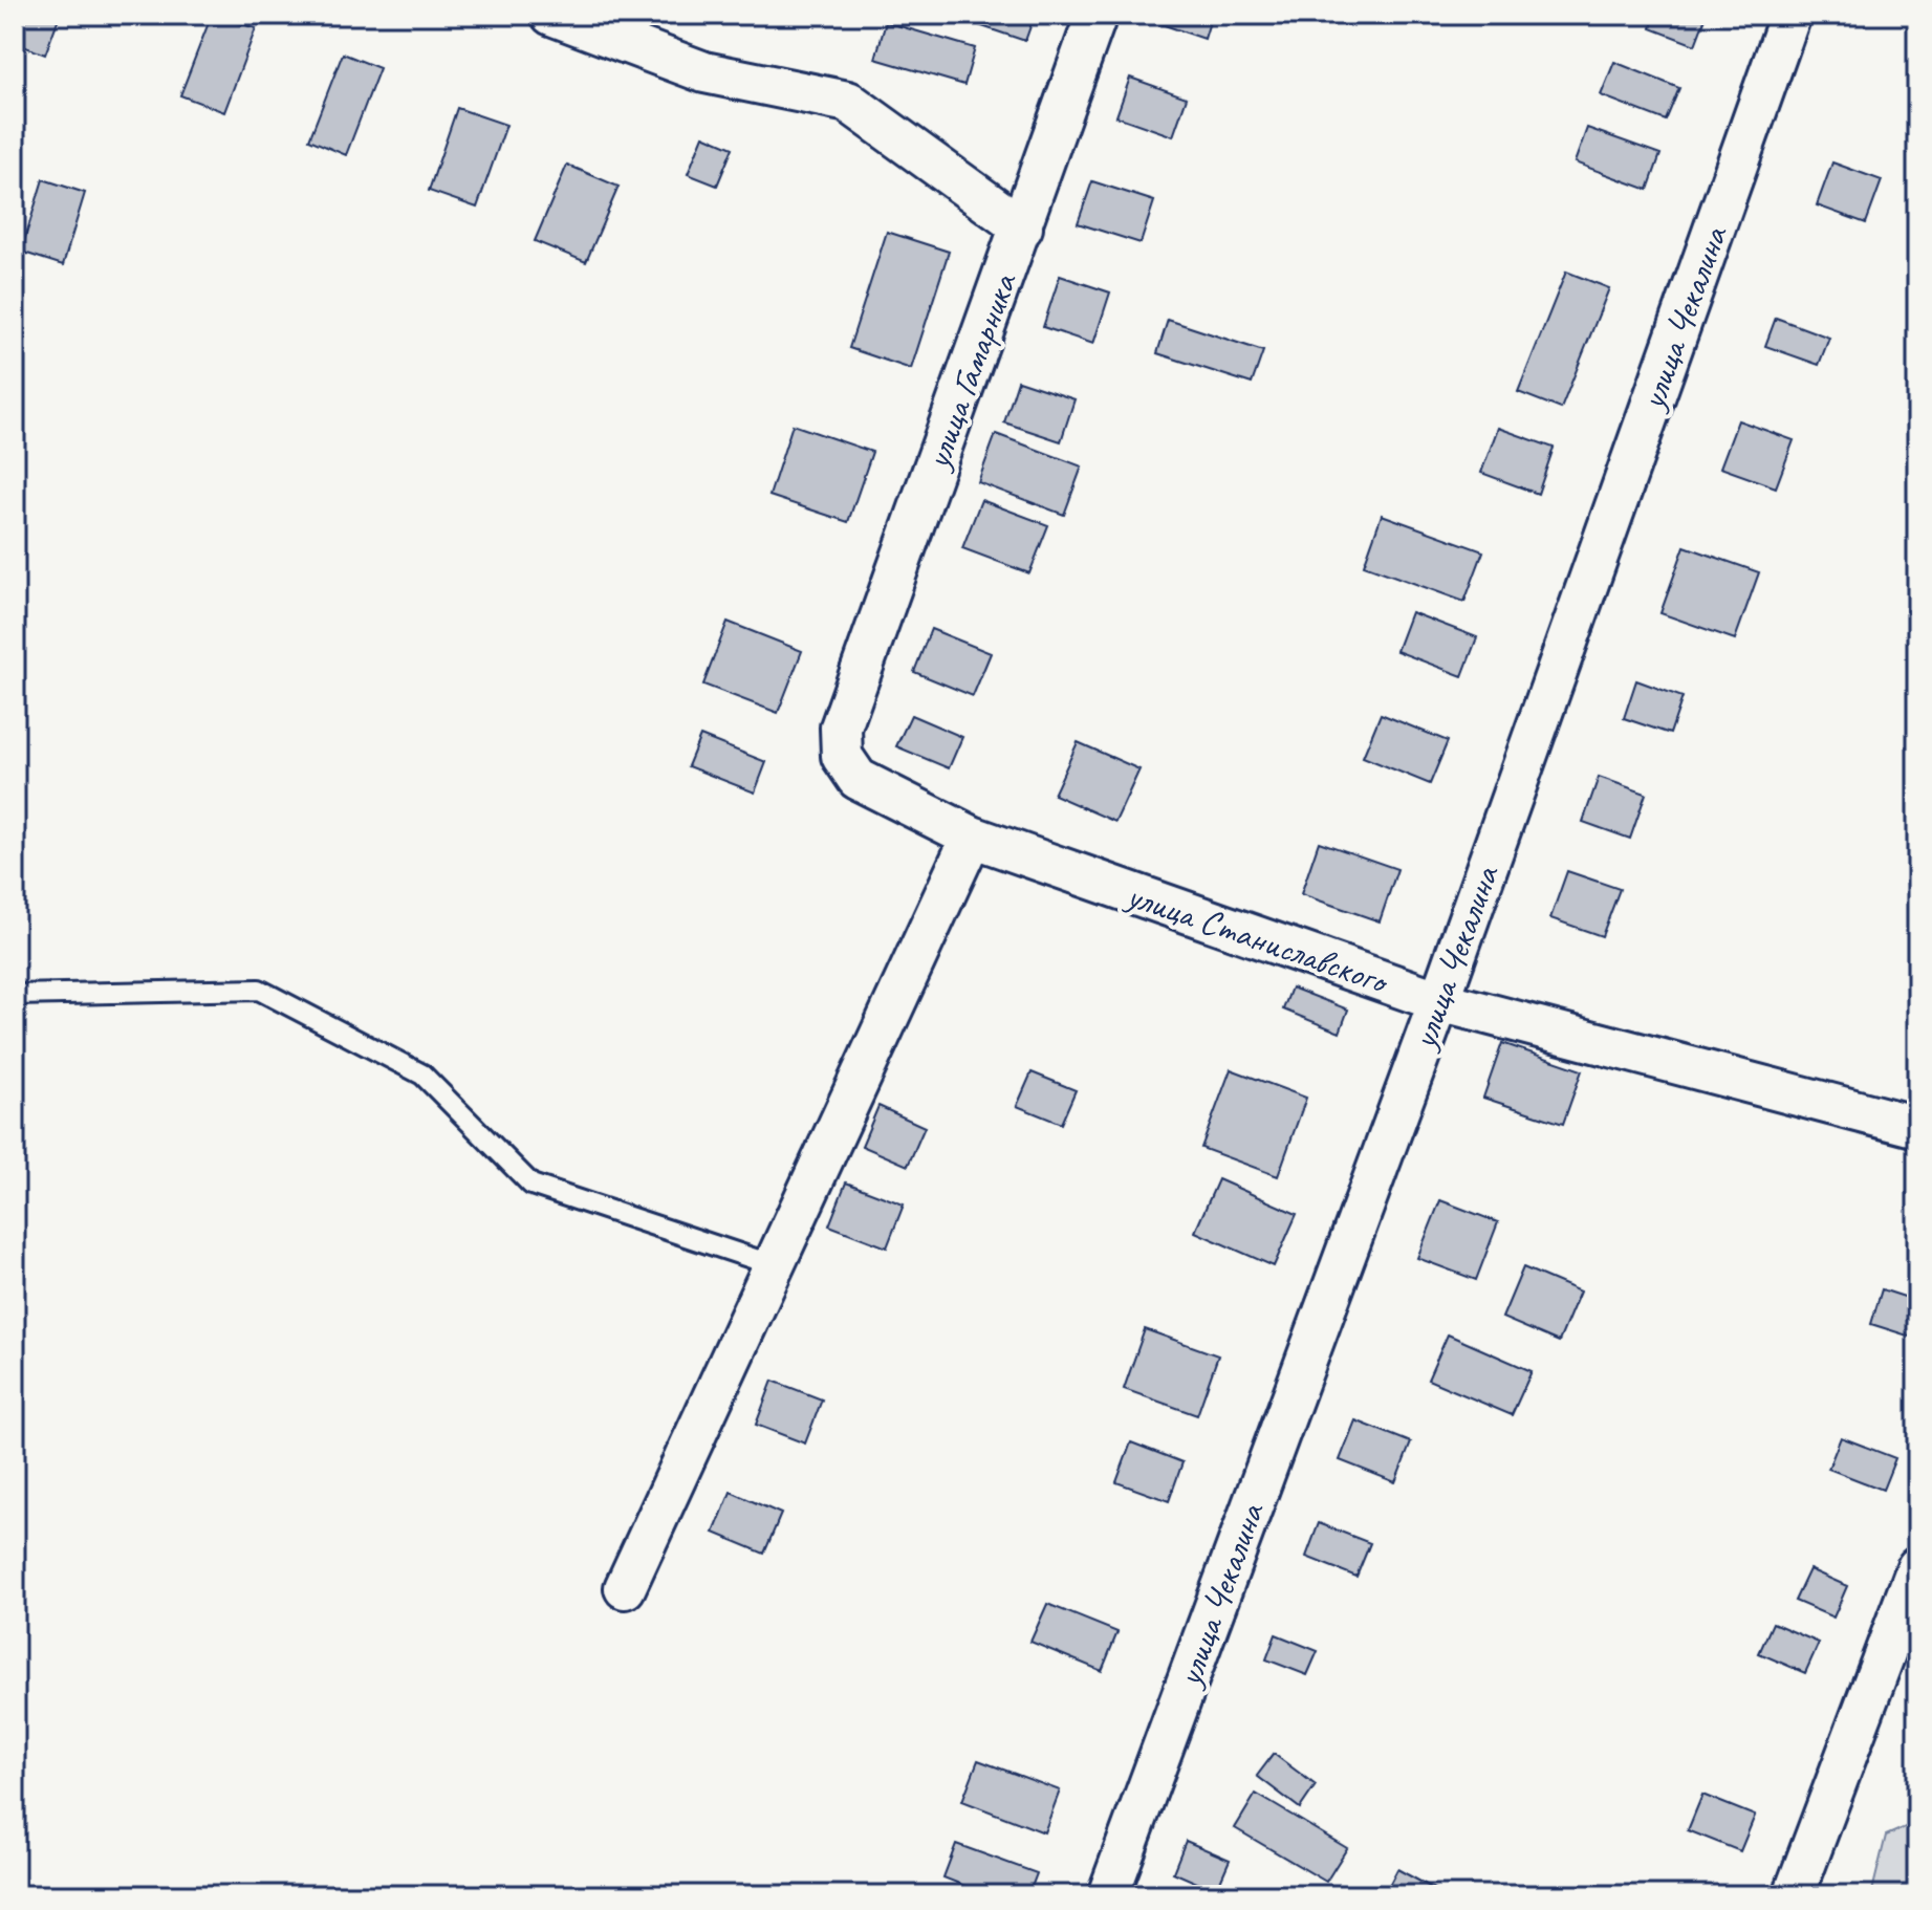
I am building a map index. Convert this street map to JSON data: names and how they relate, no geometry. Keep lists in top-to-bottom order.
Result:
{
  "streets": {
    "street": ["улица Чекалина", "улица Гамарника", "улица Станиславского"]
  },
  "crossings": [
    ["улица Чекалина", "улица Станиславского"],
    ["улица Гамарника", "улица Станиславского"]
  ]
}
